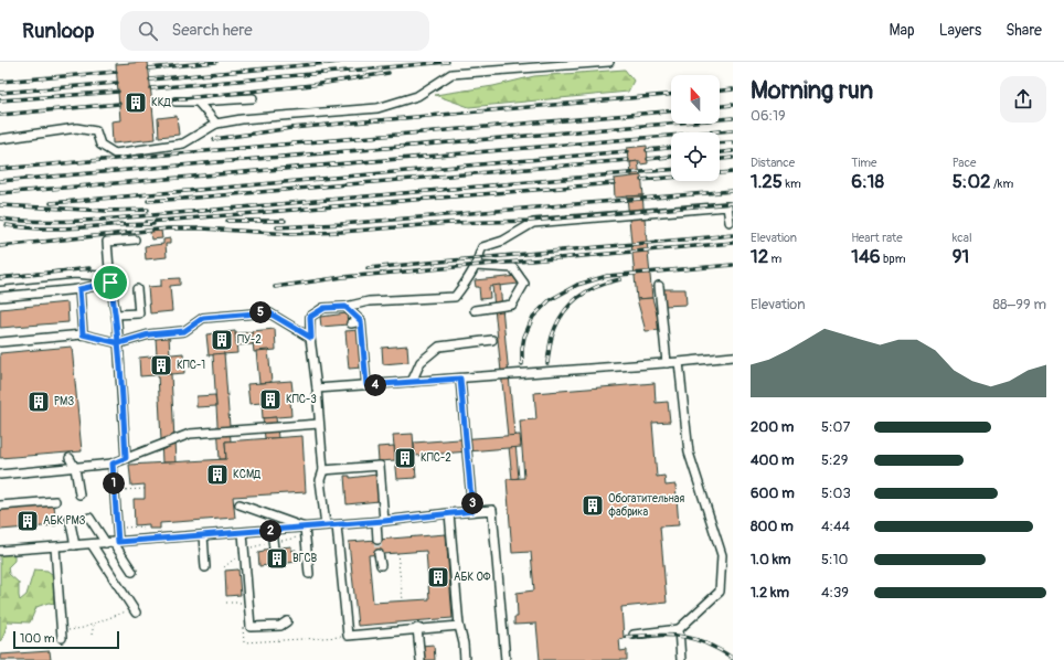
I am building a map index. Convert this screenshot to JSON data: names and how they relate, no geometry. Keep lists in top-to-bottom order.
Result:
{
  "places": {
    "building": [
      "ККД",
      "ПУ-2",
      "КПС-1",
      "КПС-3",
      "РМЗ",
      "КПС-2",
      "КСМД",
      "Обогатительная фабрика",
      "АБК РМЗ",
      "ВГСВ",
      "АБК ОФ"
    ]
  },
  "scale_bar": "100 m",
  "north": "top",
  "page": {
    "header": "Runloop",
    "search": "Search here",
    "nav": ["Map", "Layers", "Share"],
    "heading": ["Morning run", "06:19"],
    "stats": [
      ["Distance", "1.25 km"],
      ["Time", "6:18"],
      ["Pace", "5:02 /km"],
      ["Elevation", "12 m"],
      ["Heart rate", "146 bpm"],
      ["kcal", "91"]
    ],
    "chart": ["Elevation", "88–99 m"],
    "pins": [
      "5",
      "4",
      "1",
      "3",
      "2"
    ],
    "list": [
      {
        "name": "200 m",
        "note": "5:07"
      },
      {
        "name": "400 m",
        "note": "5:29"
      },
      {
        "name": "600 m",
        "note": "5:03"
      },
      {
        "name": "800 m",
        "note": "4:44"
      },
      {
        "name": "1.0 km",
        "note": "5:10"
      },
      {
        "name": "1.2 km",
        "note": "4:39"
      }
    ],
    "scale": "100 m"
  }
}
